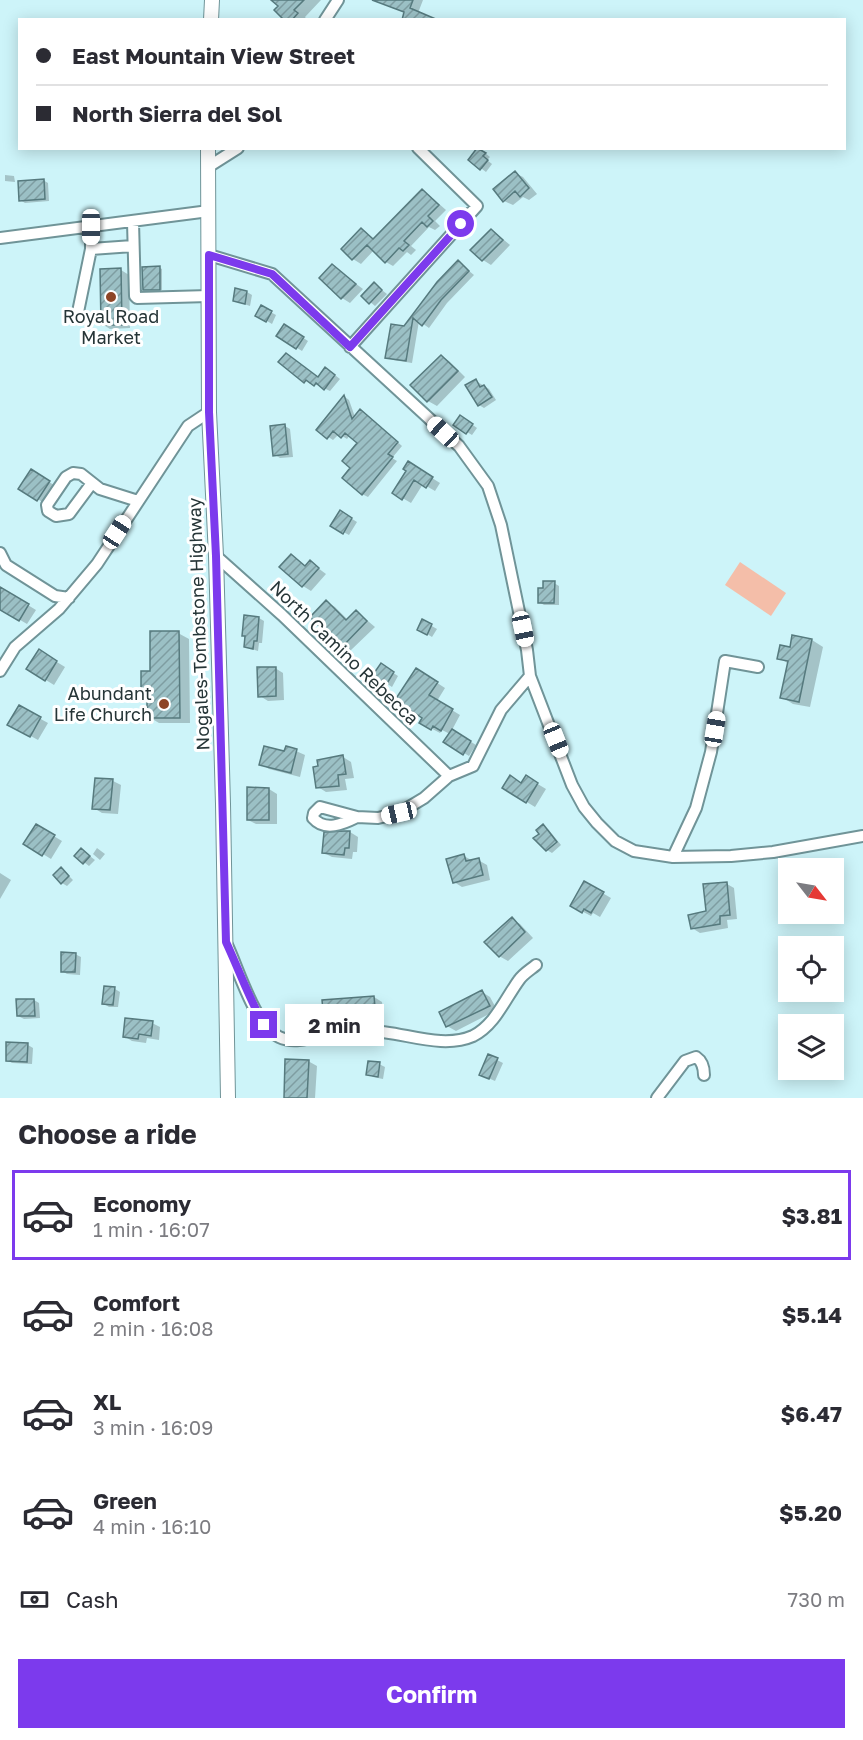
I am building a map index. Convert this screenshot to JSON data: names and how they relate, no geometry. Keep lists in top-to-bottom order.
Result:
{
  "streets": {
    "main road": ["Nogales-Tombstone Highway"],
    "street": ["North Camino Rebecca"]
  },
  "crossings": [
    ["Nogales-Tombstone Highway", "North Camino Rebecca"]
  ],
  "places": ["Royal Road Market", "Abundant Life Church"],
  "north": "bottom right",
  "page": {
    "banner": ["East Mountain View Street", "North Sierra del Sol"],
    "bubble": "2 min",
    "heading": "Choose a ride",
    "list": [
      {
        "name": "Economy",
        "note": "1 min · 16:07",
        "value": "$3.81"
      },
      {
        "name": "Comfort",
        "note": "2 min · 16:08",
        "value": "$5.14"
      },
      {
        "name": "XL",
        "note": "3 min · 16:09",
        "value": "$6.47"
      },
      {
        "name": "Green",
        "note": "4 min · 16:10",
        "value": "$5.20"
      }
    ],
    "pay": ["Cash", "730 m"],
    "buttons": "Confirm"
  }
}
